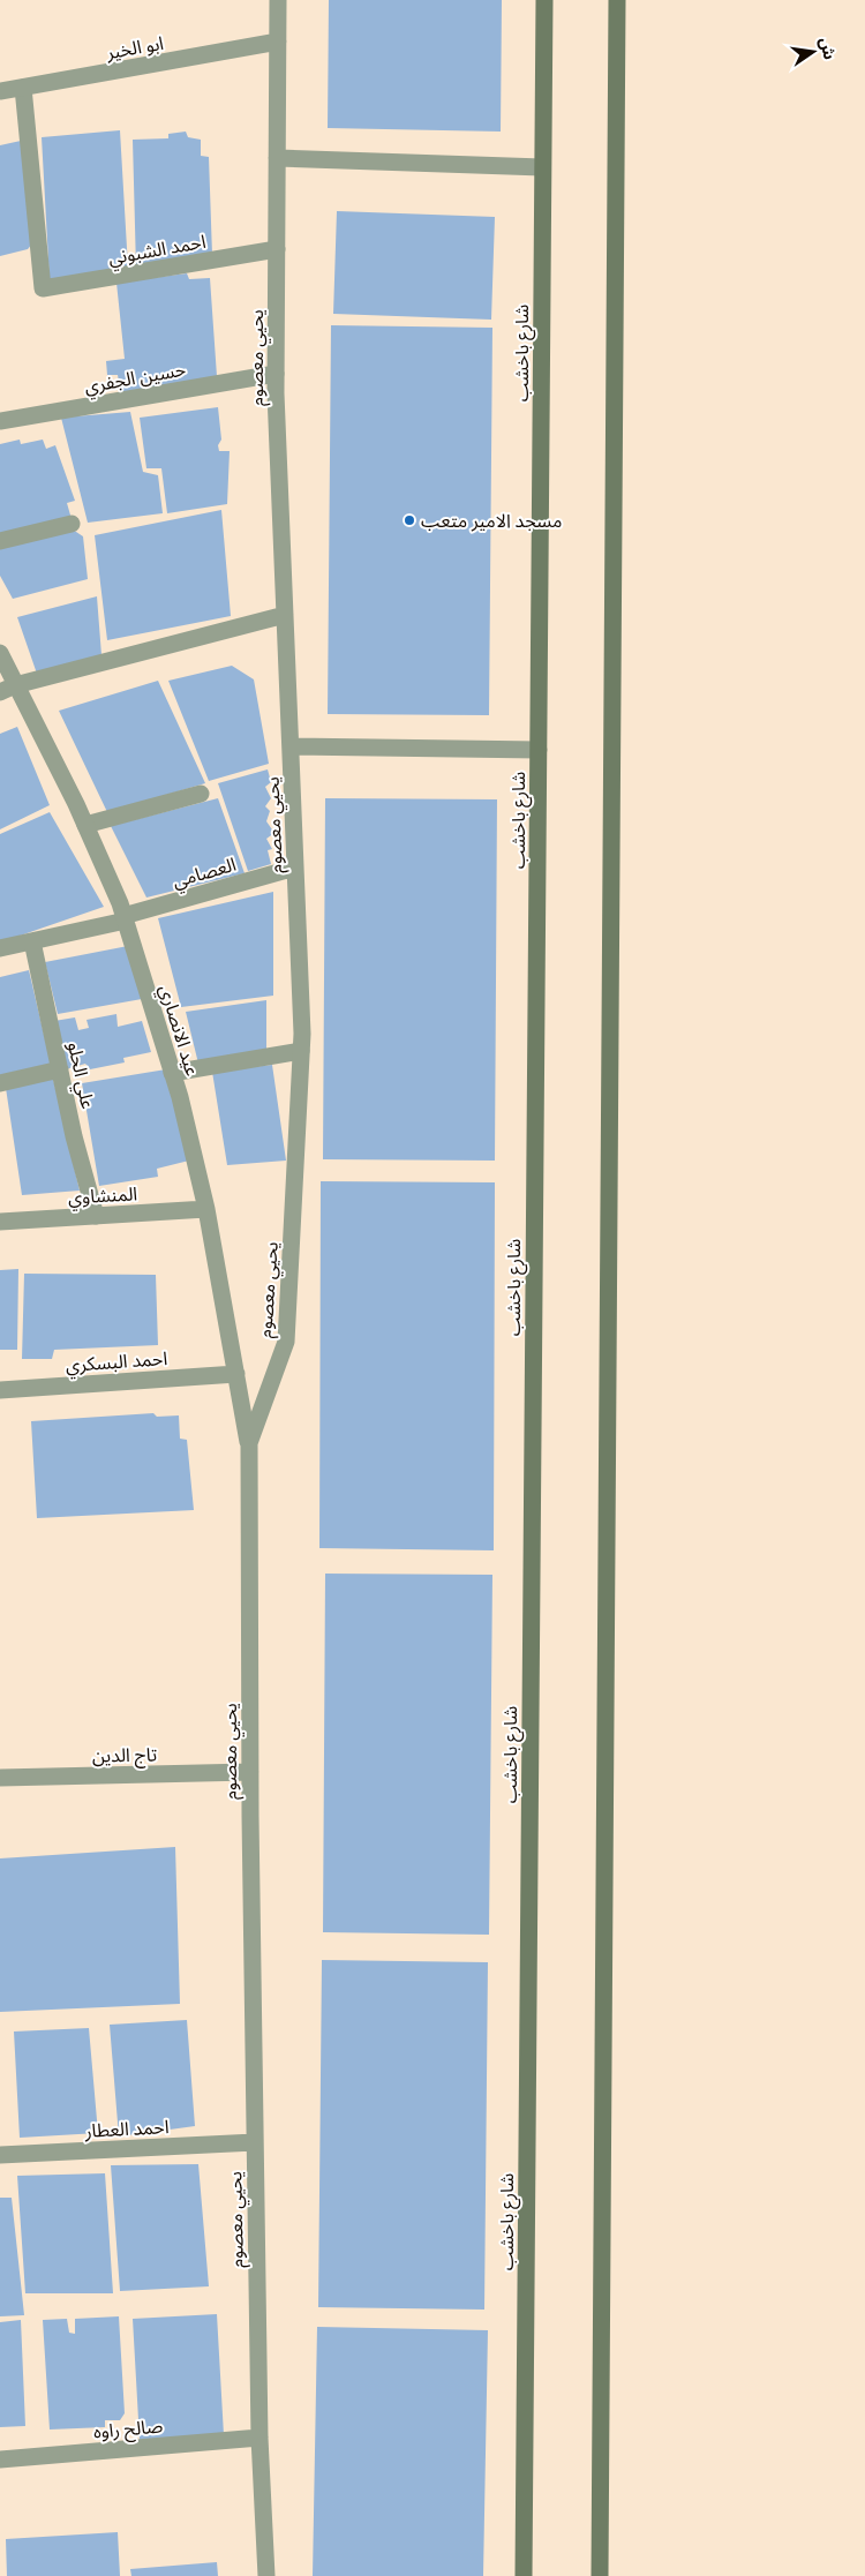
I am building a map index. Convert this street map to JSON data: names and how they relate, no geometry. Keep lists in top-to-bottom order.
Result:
{
  "streets": {
    "main road": ["شارع باخشب"],
    "street": [
      "ابو الخير",
      "احمد الشبوني",
      "يحيي معصوم",
      "حسين الجفري",
      "العصامي",
      "عيد الانصاري",
      "علي الحلو",
      "المنشاوي",
      "احمد البسكري",
      "تاج الدين",
      "احمد العطار",
      "صالح راوه"
    ]
  },
  "crossings": [
    ["ابو الخير", "احمد الشبوني"],
    ["ابو الخير", "يحيي معصوم"],
    ["احمد الشبوني", "يحيي معصوم"],
    ["يحيي معصوم", "حسين الجفري"],
    ["يحيي معصوم", "العصامي"],
    ["يحيي معصوم", "عيد الانصاري"],
    ["يحيي معصوم", "تاج الدين"],
    ["يحيي معصوم", "احمد العطار"],
    ["يحيي معصوم", "صالح راوه"],
    ["العصامي", "عيد الانصاري"],
    ["العصامي", "علي الحلو"],
    ["عيد الانصاري", "المنشاوي"],
    ["عيد الانصاري", "احمد البسكري"],
    ["علي الحلو", "المنشاوي"]
  ],
  "places": ["مسجد الامير متعب"],
  "north": "right"
}
